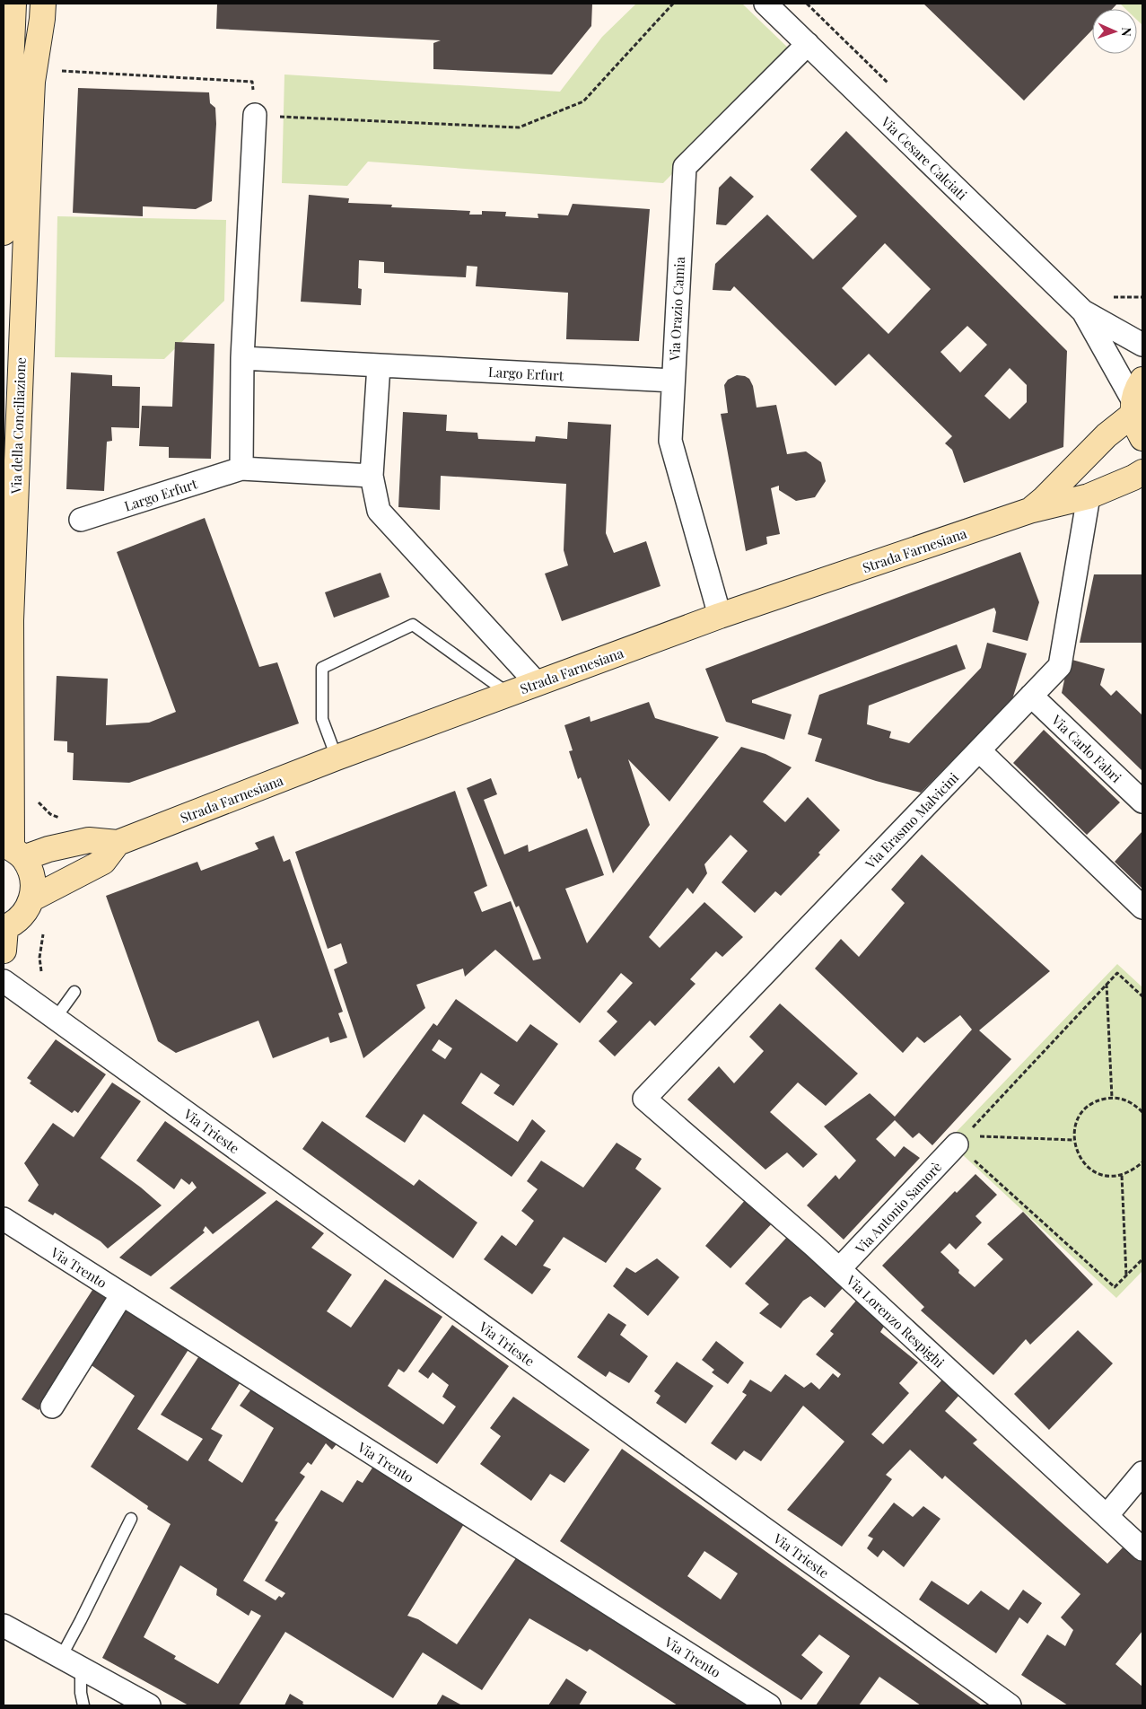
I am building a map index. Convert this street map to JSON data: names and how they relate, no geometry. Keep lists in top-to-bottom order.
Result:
{
  "streets": {
    "street": [
      "Via Cesare Calciati",
      "Via Orazio Camia",
      "Largo Erfurt",
      "Via della Conciliazione",
      "Strada Farnesiana",
      "Via Carlo Fabri",
      "Via Erasmo Malvicini",
      "Via Trieste",
      "Via Antonio Samorè",
      "Via Trento",
      "Via Lorenzo Respighi"
    ]
  },
  "crossings": [
    ["Via Cesare Calciati", "Via Orazio Camia"],
    ["Via Cesare Calciati", "Strada Farnesiana"],
    ["Via Orazio Camia", "Largo Erfurt"],
    ["Via Orazio Camia", "Strada Farnesiana"],
    ["Via della Conciliazione", "Strada Farnesiana"],
    ["Strada Farnesiana", "Via Erasmo Malvicini"],
    ["Via Carlo Fabri", "Via Erasmo Malvicini"],
    ["Via Erasmo Malvicini", "Via Lorenzo Respighi"],
    ["Via Antonio Samorè", "Via Lorenzo Respighi"]
  ],
  "north": "right"
}
